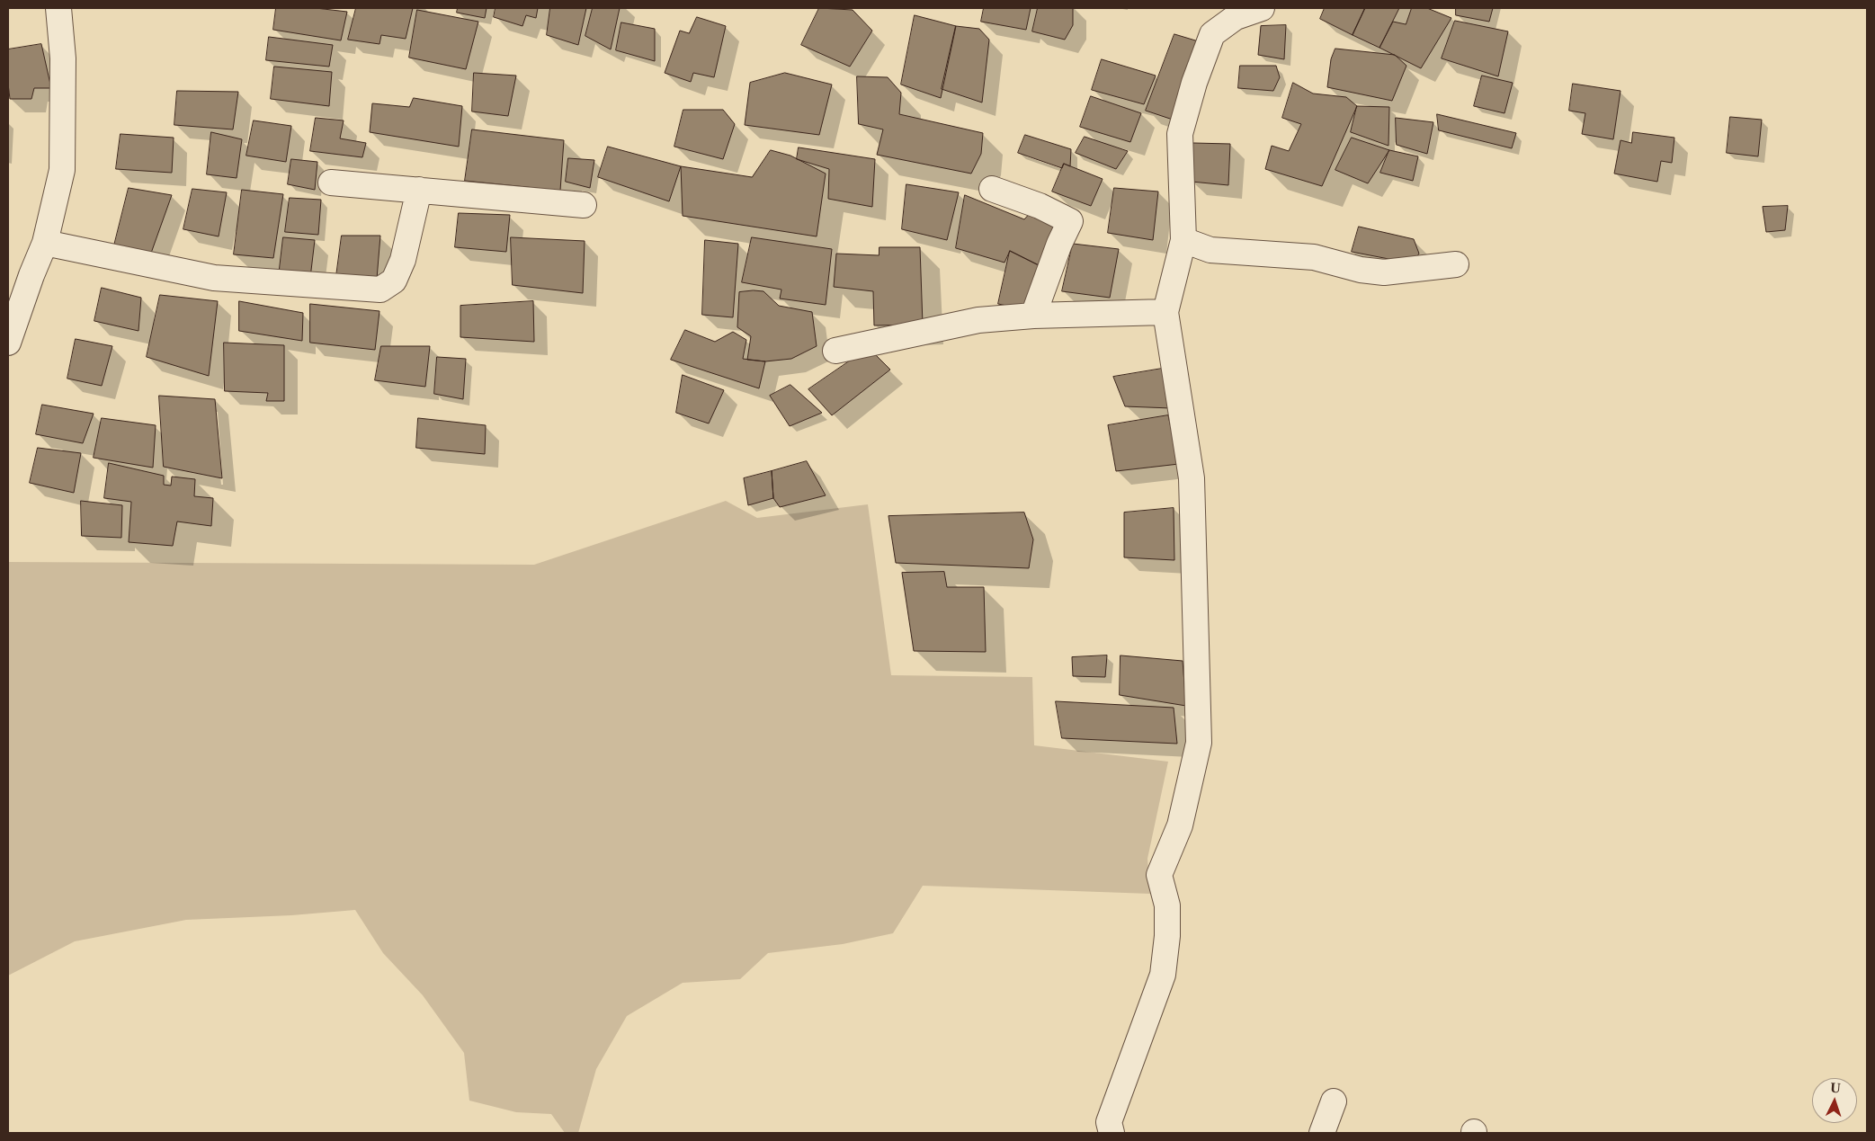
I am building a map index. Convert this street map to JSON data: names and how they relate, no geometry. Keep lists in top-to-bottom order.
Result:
{
  "north": "top"
}
